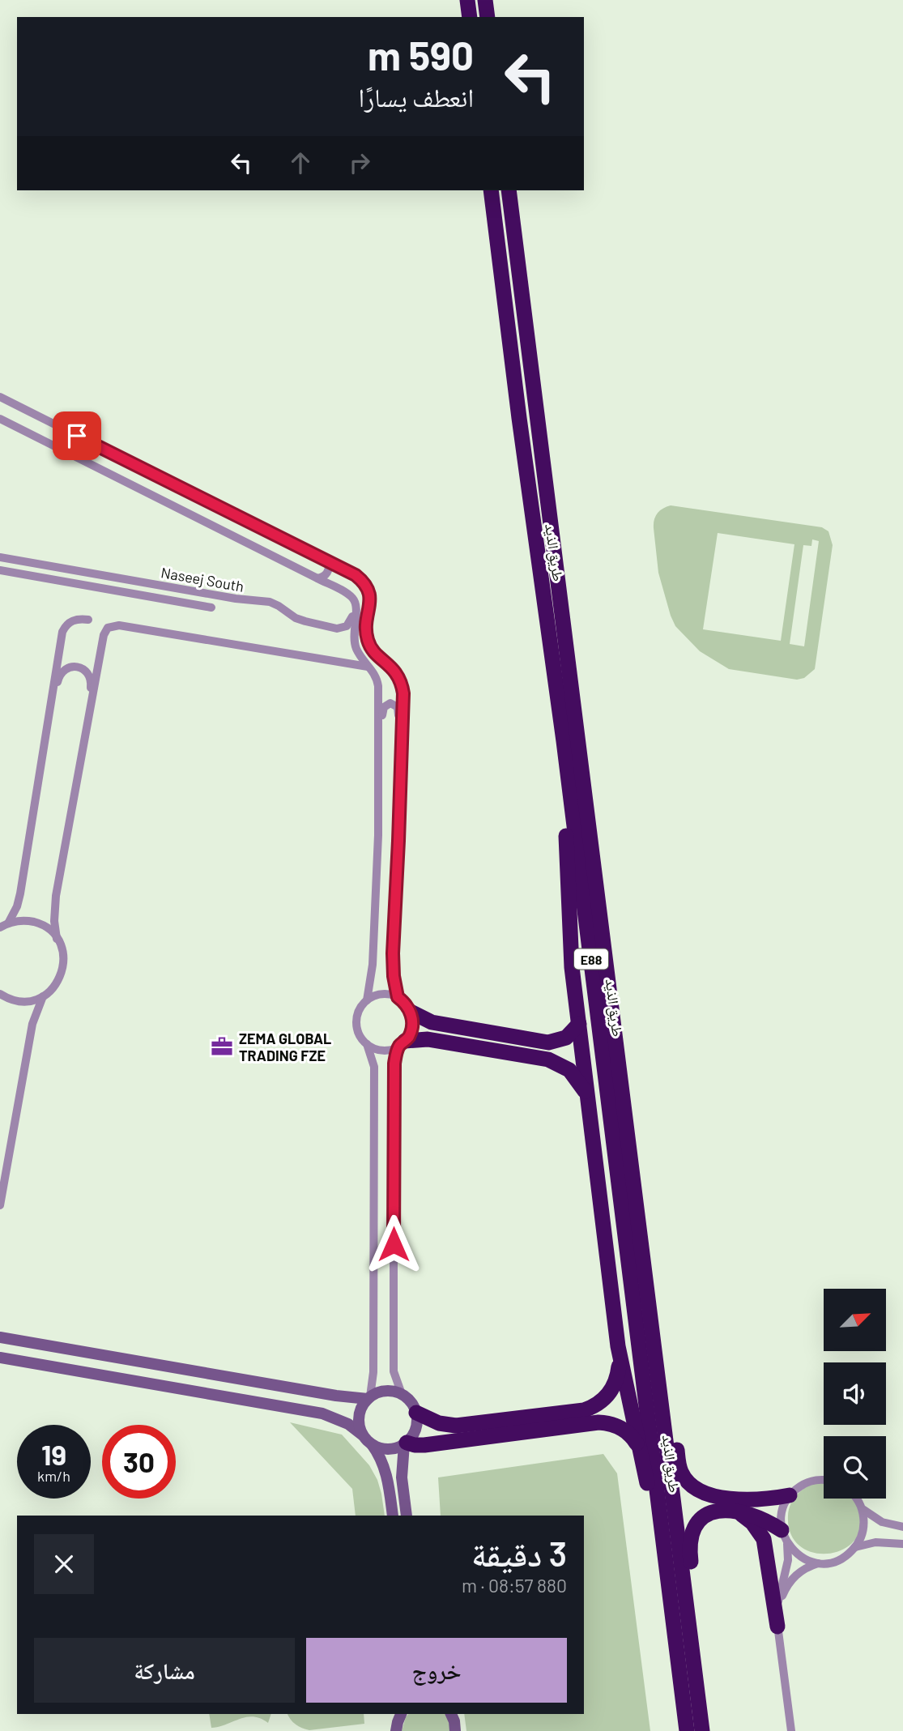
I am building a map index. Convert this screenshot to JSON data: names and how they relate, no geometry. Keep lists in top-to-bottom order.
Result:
{
  "streets": {
    "highway": ["طريق الذيد", "E88"],
    "street": ["Naseej South"]
  },
  "places": {
    "office": ["ZEMA GLOBAL TRADING FZE"]
  },
  "north": "top right",
  "page": {
    "turn": ["590 m", "انعطف يسارًا"],
    "speed": "19 km/h",
    "limit": "30",
    "heading": ["3 دقيقة", "880 m · 08:57"],
    "buttons": ["خروج", "مشاركة"]
  }
}
